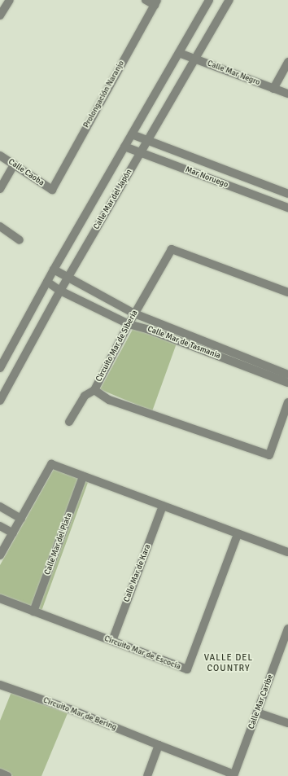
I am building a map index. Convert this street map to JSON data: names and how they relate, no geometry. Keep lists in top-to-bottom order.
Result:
{
  "streets": {
    "street": [
      "Calle Mar Negro",
      "Prolongación Naranjo",
      "Calle Caoba",
      "Mar Noruego",
      "Calle Mar del Japón",
      "Calle Mar de Tasmania",
      "Circuito Mar de Siberia",
      "Calle Mar del Plata",
      "Calle Mar de Kara",
      "Circuito Mar de Escocia",
      "Calle Mar Caribe",
      "Circuito Mar de Bering"
    ]
  },
  "crossings": [
    ["Calle Mar Negro", "Calle Mar del Japón"],
    ["Prolongación Naranjo", "Calle Caoba"],
    ["Mar Noruego", "Calle Mar del Japón"],
    ["Calle Mar del Japón", "Calle Mar de Tasmania"],
    ["Calle Mar de Tasmania", "Circuito Mar de Siberia"],
    ["Calle Mar del Plata", "Circuito Mar de Escocia"],
    ["Calle Mar de Kara", "Circuito Mar de Escocia"]
  ],
  "districts": ["VALLE DEL COUNTRY"]
}
